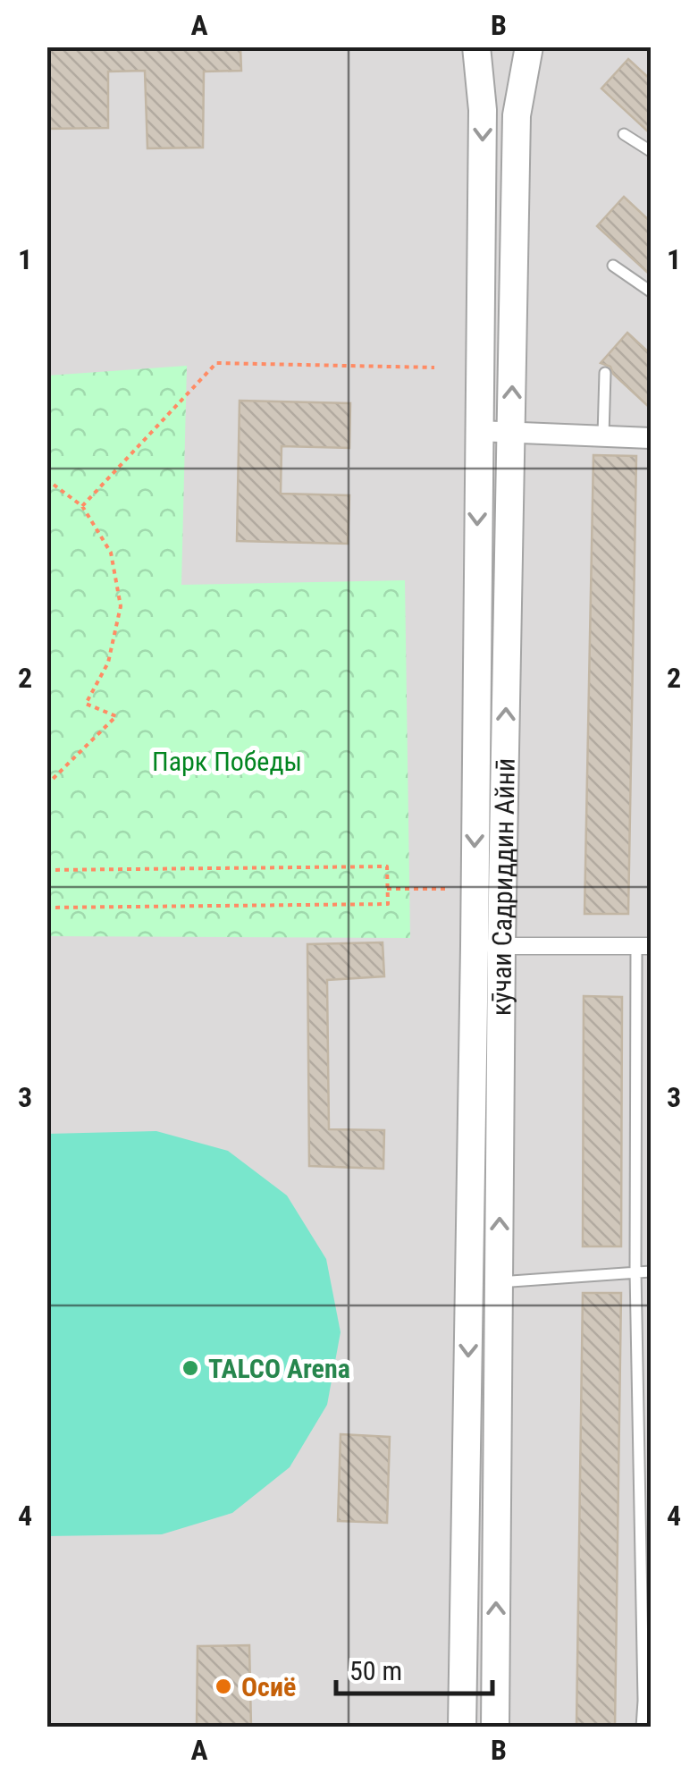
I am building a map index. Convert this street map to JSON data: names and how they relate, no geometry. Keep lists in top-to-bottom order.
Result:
{
  "streets": {
    "street": ["кӯчаи Садриддин Айнӣ"]
  },
  "parks": ["Парк Победы"],
  "places": ["TALCO Arena", "Осиё"],
  "scale_bar": "50 m",
  "grid": {
    "columns": ["A", "B"],
    "rows": [
      "1",
      "2",
      "3",
      "4"
    ]
  }
}
